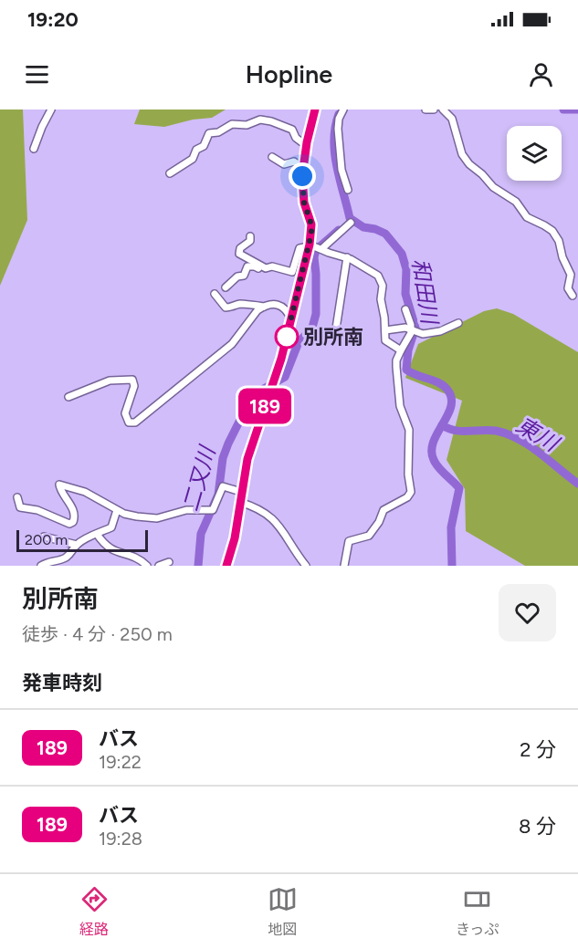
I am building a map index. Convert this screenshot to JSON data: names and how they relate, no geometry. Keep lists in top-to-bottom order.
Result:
{
  "water": ["和田川", "東川", "二又川"],
  "places": ["別所南"],
  "lines": ["bus line 189"],
  "scale_bar": "200 m",
  "page": {
    "status": "19:20",
    "header": "Hopline",
    "on_map": "189",
    "scale": "200 m",
    "heading": [
      ["別所南", "徒歩 · 4 分 · 250 m"],
      "発車時刻"
    ],
    "list": [
      {
        "mark": "189",
        "name": "バス",
        "note": "19:22",
        "value": "2 分"
      },
      {
        "mark": "189",
        "name": "バス",
        "note": "19:28",
        "value": "8 分"
      }
    ],
    "tabs": ["経路", "地図", "きっぷ"]
  }
}
